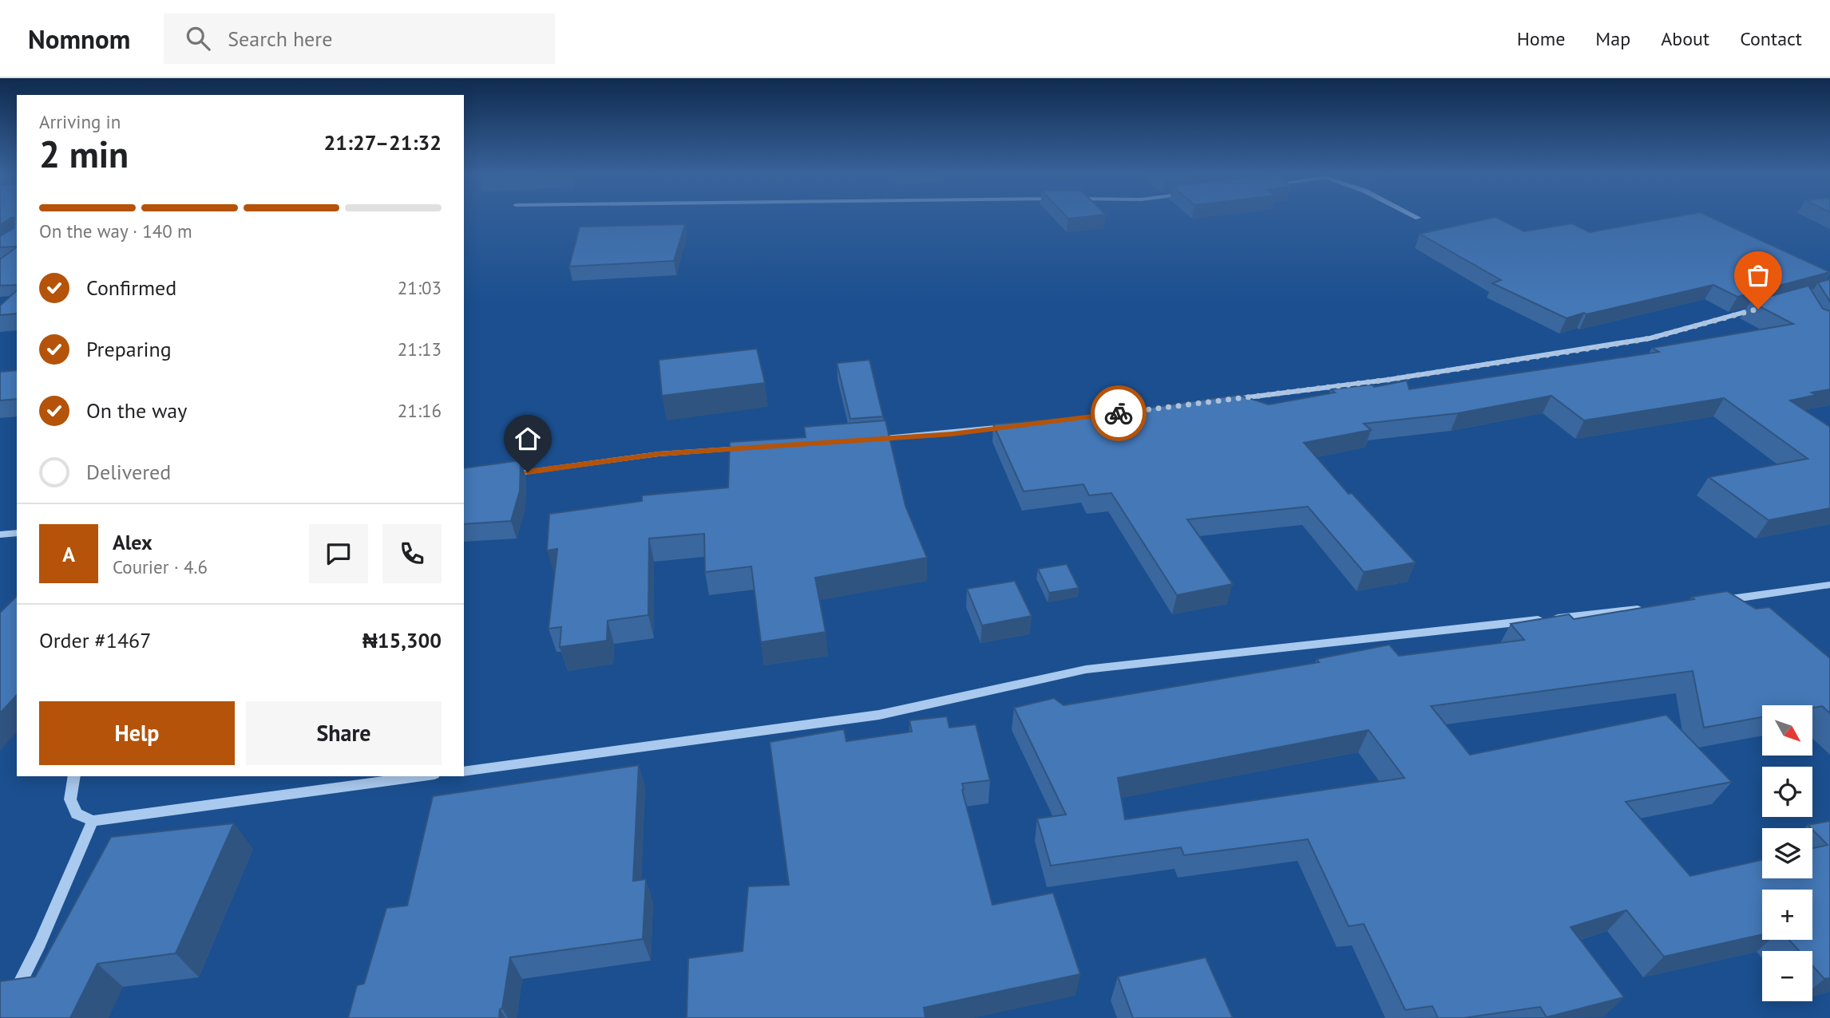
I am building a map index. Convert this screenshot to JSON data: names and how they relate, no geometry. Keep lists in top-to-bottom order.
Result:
{
  "north": "bottom right",
  "page": {
    "header": "Nomnom",
    "search": "Search here",
    "nav": [
      "Home",
      "Map",
      "About",
      "Contact"
    ],
    "heading": ["2 min", "Arriving in", "21:27–21:32"],
    "panel": [
      "Alex",
      "Courier · 4.6",
      "Order #1467",
      "₦15,300"
    ],
    "bar": "On the way · 140 m",
    "list": [
      ["Confirmed", "21:03"],
      ["Preparing", "21:13"],
      ["On the way", "21:16"],
      "Delivered"
    ],
    "round": "A",
    "buttons": ["Help", "Share"],
    "map_buttons": ["+", "−"]
  }
}
